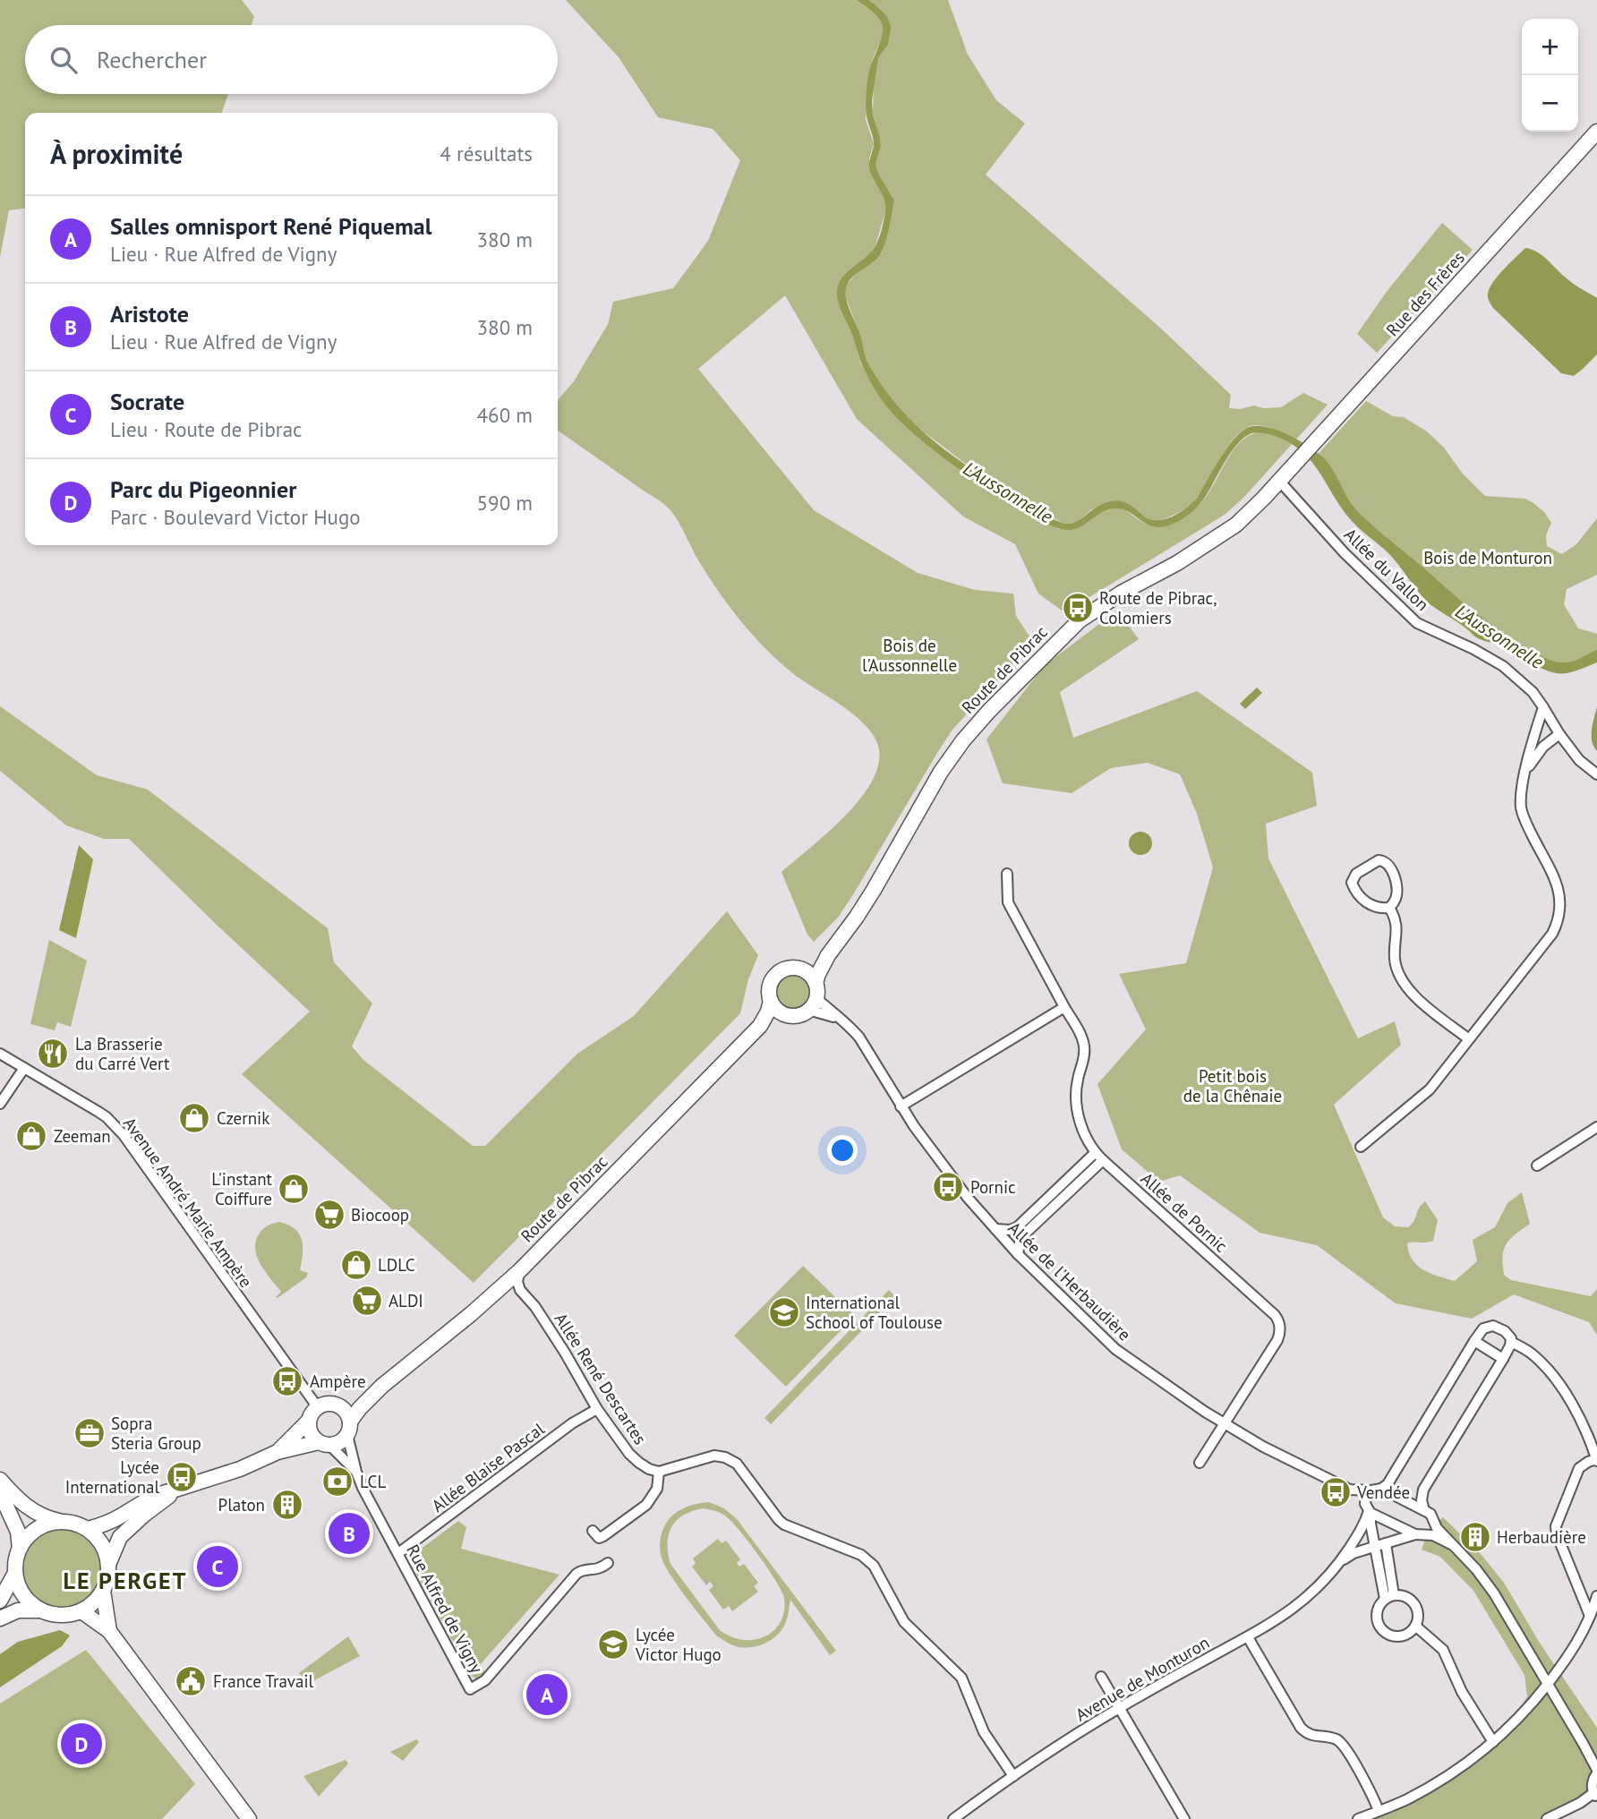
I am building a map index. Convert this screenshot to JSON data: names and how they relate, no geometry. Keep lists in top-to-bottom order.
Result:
{
  "streets": {
    "main road": ["Rue des Frères", "Route de Pibrac"],
    "street": [
      "Allée du Vallon",
      "Avenue André Marie Ampère",
      "Allée de Pornic",
      "Allée de l'Herbaudière",
      "Allée René Descartes",
      "Allée Blaise Pascal",
      "Rue Alfred de Vigny",
      "Avenue de Monturon"
    ]
  },
  "crossings": [
    ["Rue des Frères", "Allée du Vallon"],
    ["Rue des Frères", "Route de Pibrac"],
    ["Allée du Vallon", "Route de Pibrac"],
    ["Route de Pibrac", "Avenue André Marie Ampère"],
    ["Route de Pibrac", "Allée de l'Herbaudière"],
    ["Route de Pibrac", "Allée René Descartes"],
    ["Route de Pibrac", "Rue Alfred de Vigny"],
    ["Avenue André Marie Ampère", "Rue Alfred de Vigny"],
    ["Allée de Pornic", "Allée de l'Herbaudière"],
    ["Allée de l'Herbaudière", "Avenue de Monturon"],
    ["Allée René Descartes", "Allée Blaise Pascal"],
    ["Allée Blaise Pascal", "Rue Alfred de Vigny"]
  ],
  "districts": ["LE PERGET"],
  "water": ["L'Aussonnelle"],
  "parks": ["Bois de Monturon", "Bois de l'Aussonnelle", "Petit bois de la Chênaie"],
  "places": {
    "bus stop": [
      "Route de Pibrac, Colomiers",
      "Pornic",
      "Ampère",
      "Lycée International",
      "Vendée"
    ],
    "restaurant": ["La Brasserie du Carré Vert"],
    "shop": [
      "Czernik",
      "Zeeman",
      "L'instant Coiffure",
      "LDLC"
    ],
    "supermarket": ["Biocoop", "ALDI"],
    "school or university": ["International School of Toulouse", "Lycée Victor Hugo"],
    "office": ["Sopra Steria Group"],
    "bank": ["LCL"],
    "building": ["Platon", "Herbaudière"],
    "public building": ["France Travail"]
  },
  "page": {
    "map_buttons": ["+", "−"],
    "search": "Rechercher",
    "heading": ["À proximité", "4 résultats"],
    "list": [
      {
        "mark": "A",
        "name": "Salles omnisport René Piquemal",
        "note": "Lieu · Rue Alfred de Vigny",
        "value": "380 m"
      },
      {
        "mark": "B",
        "name": "Aristote",
        "note": "Lieu · Rue Alfred de Vigny",
        "value": "380 m"
      },
      {
        "mark": "C",
        "name": "Socrate",
        "note": "Lieu · Route de Pibrac",
        "value": "460 m"
      },
      {
        "mark": "D",
        "name": "Parc du Pigeonnier",
        "note": "Parc · Boulevard Victor Hugo",
        "value": "590 m"
      }
    ],
    "pins": [
      "B",
      "C",
      "A",
      "D"
    ]
  }
}
